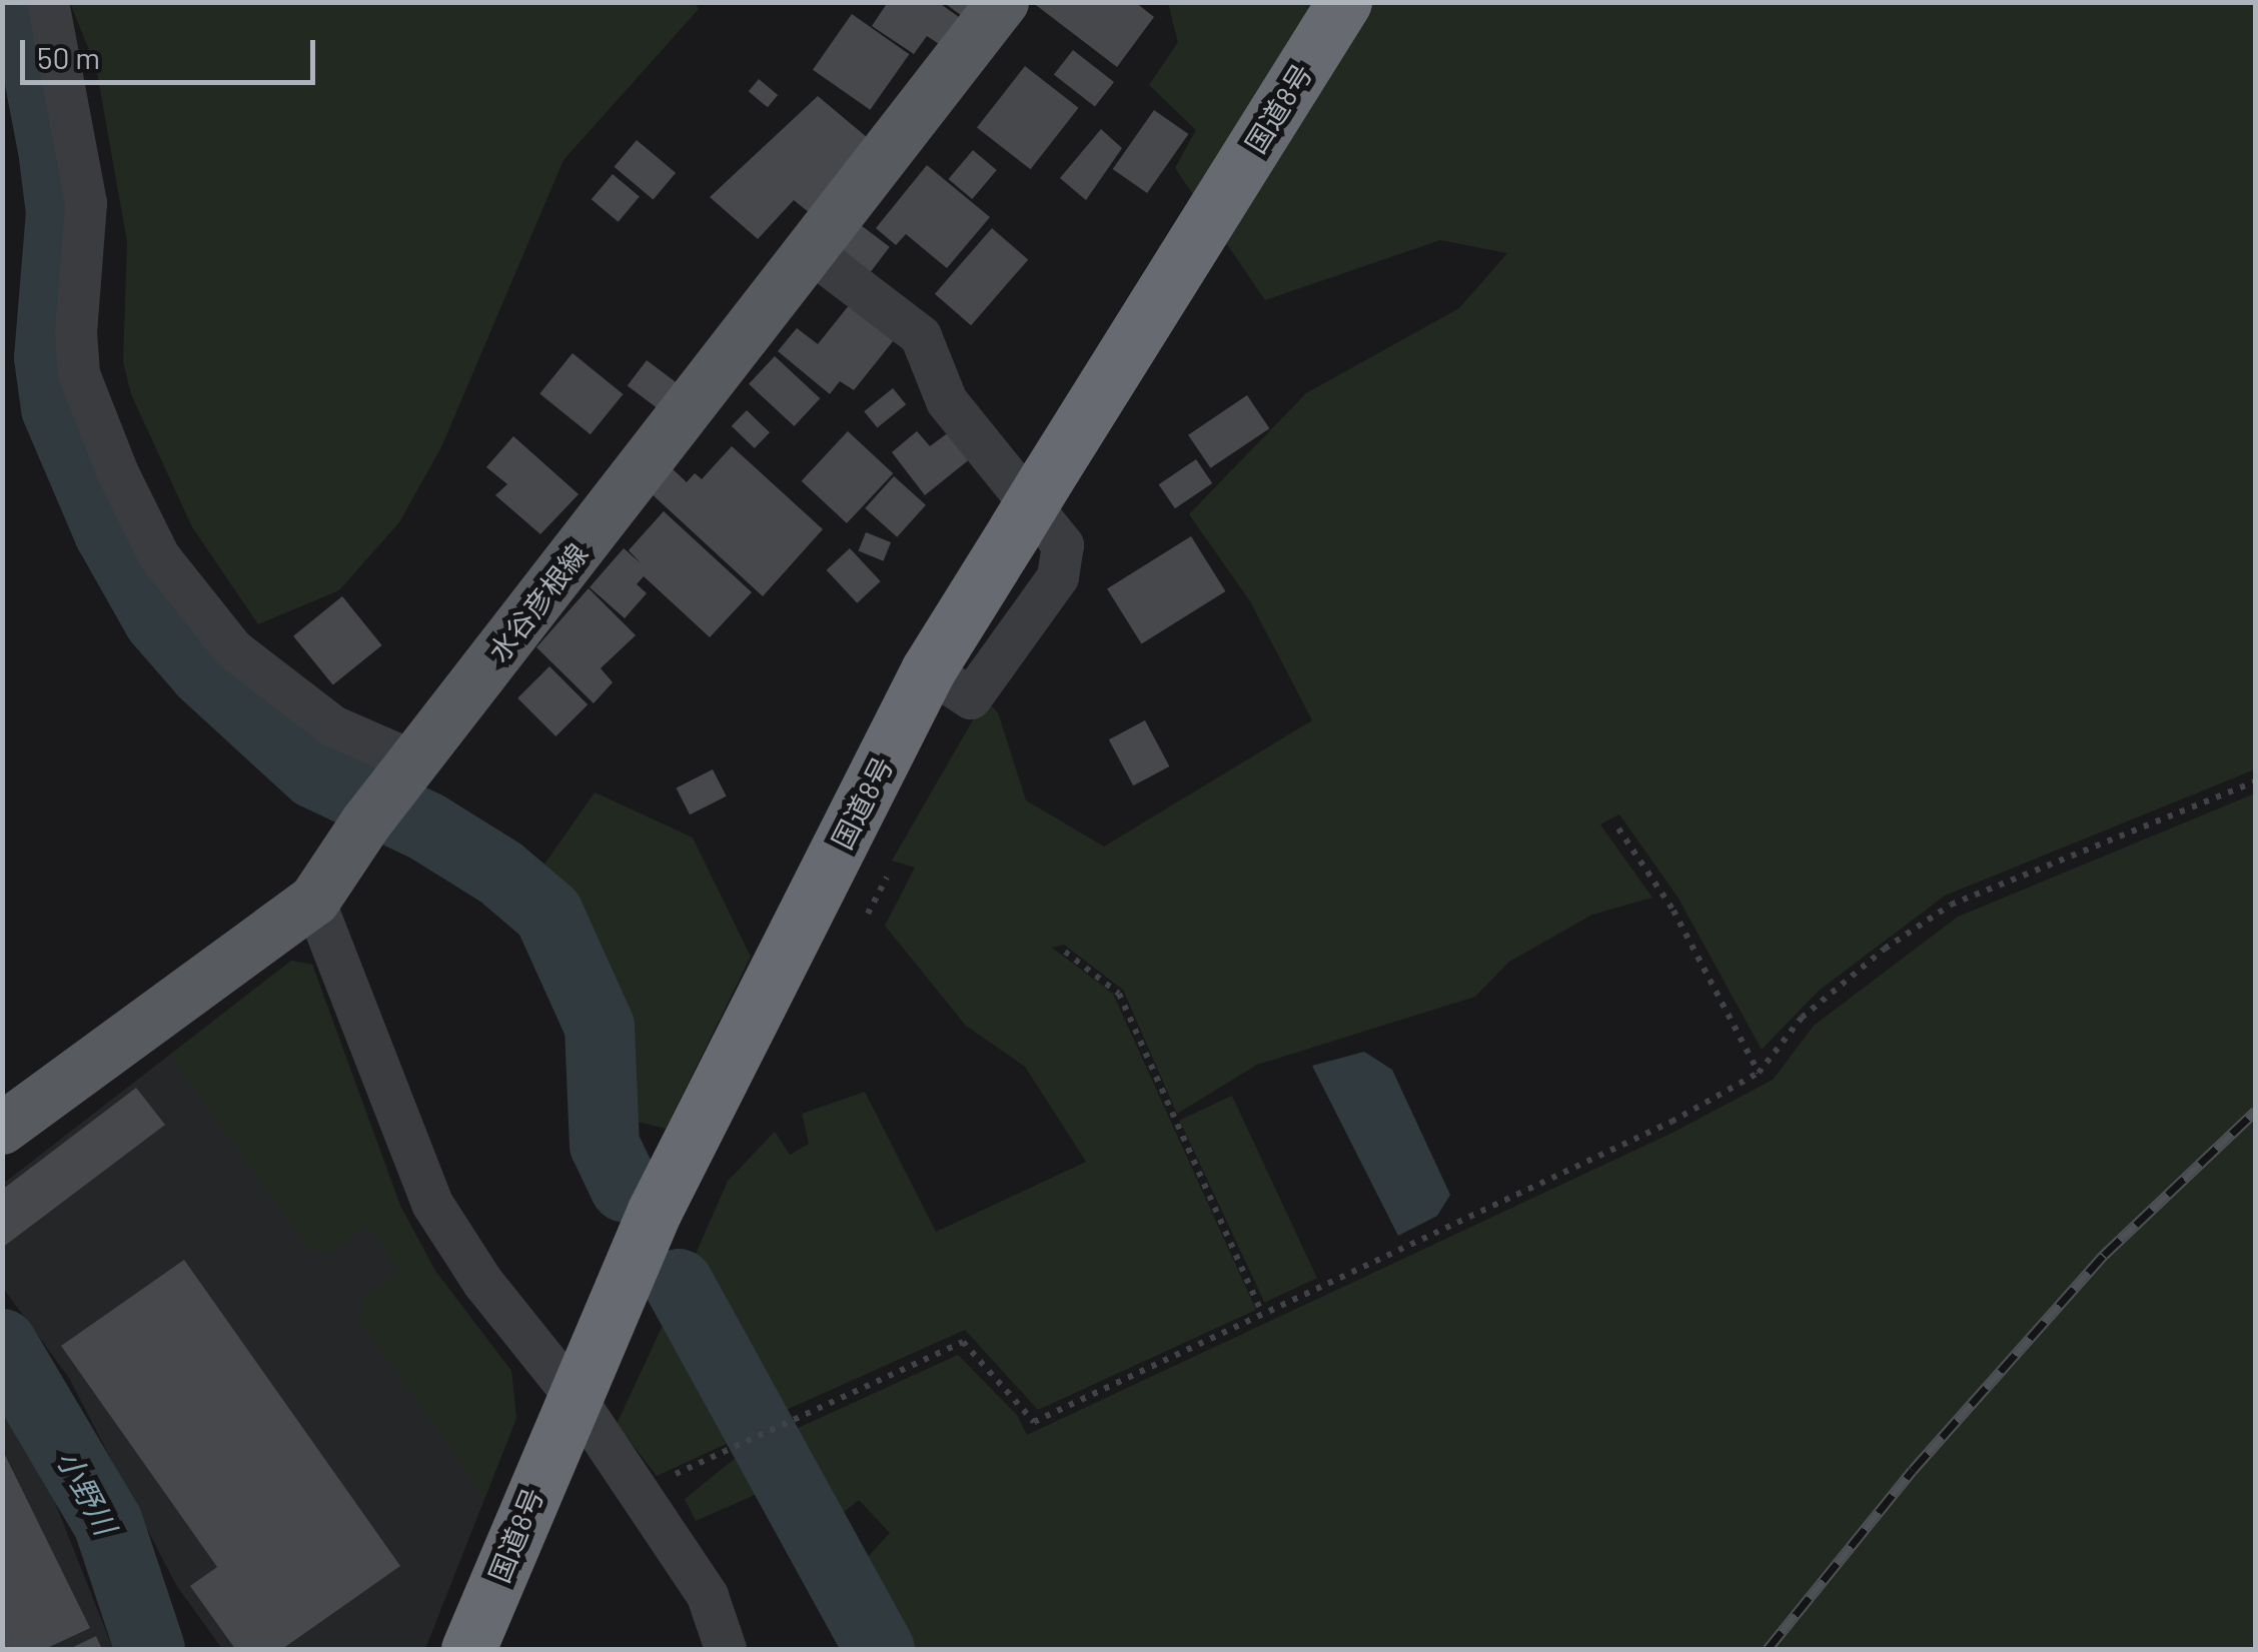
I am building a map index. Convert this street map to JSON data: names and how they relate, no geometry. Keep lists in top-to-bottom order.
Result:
{
  "streets": {
    "highway": ["国道8号"],
    "main road": ["水谷彦根線"]
  },
  "water": ["小野川"],
  "scale_bar": "50 m"
}
